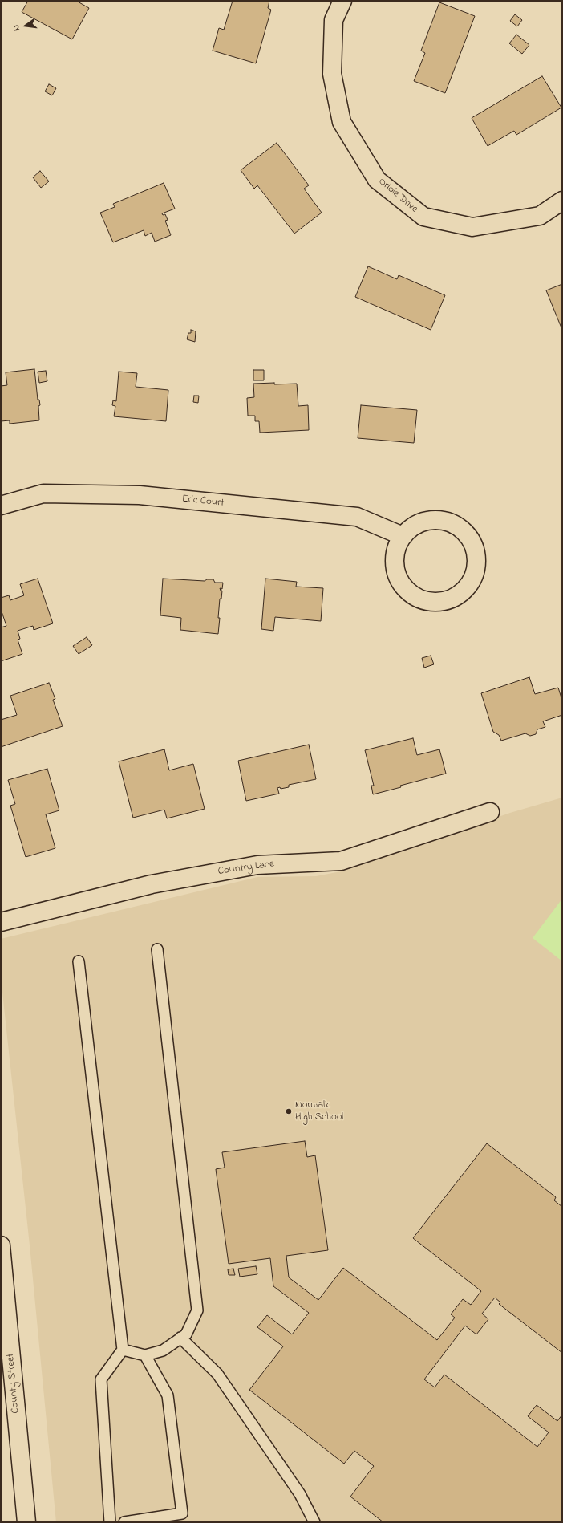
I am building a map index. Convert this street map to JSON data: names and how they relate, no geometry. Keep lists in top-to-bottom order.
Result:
{
  "streets": {
    "street": [
      "Oriole Drive",
      "Eric Court",
      "Country Lane",
      "County Street"
    ]
  },
  "places": ["Norwalk High School"],
  "north": "left"
}
